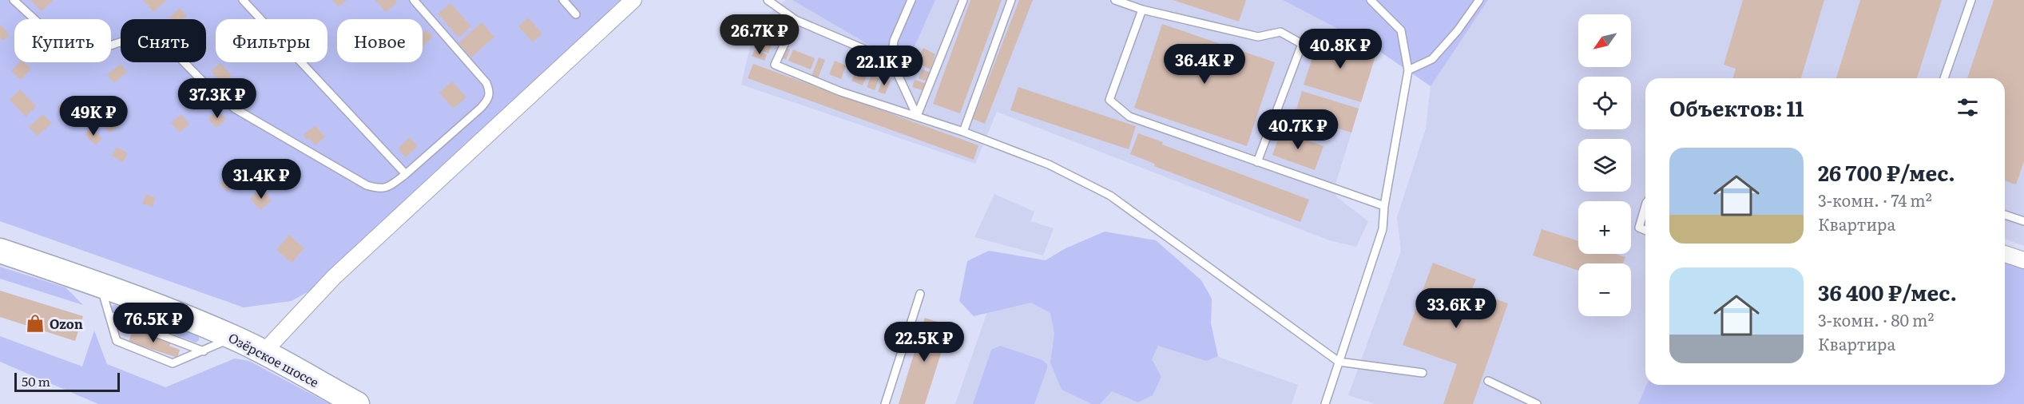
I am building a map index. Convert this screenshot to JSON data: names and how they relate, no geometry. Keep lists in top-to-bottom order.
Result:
{
  "streets": {
    "main road": ["Озёрское шоссе"]
  },
  "places": {
    "shop": ["Ozon"]
  },
  "scale_bar": "50 m",
  "north": "bottom left",
  "page": {
    "map_buttons": ["+", "−"],
    "price": [
      "26.7K ₽",
      "40.8K ₽",
      "36.4K ₽",
      "22.1K ₽",
      "37.3K ₽",
      "49K ₽",
      "40.7K ₽",
      "31.4K ₽",
      "33.6K ₽",
      "76.5K ₽",
      "22.5K ₽"
    ],
    "chip": [
      "Купить",
      "Снять",
      "Фильтры",
      "Новое"
    ],
    "heading": "Объектов: 11",
    "list": [
      {
        "name": "26 700 ₽/мес.",
        "note": "3-комн. · 74 m² · Квартира"
      },
      {
        "name": "36 400 ₽/мес.",
        "note": "3-комн. · 80 m² · Квартира"
      }
    ],
    "scale": "50 m"
  }
}
